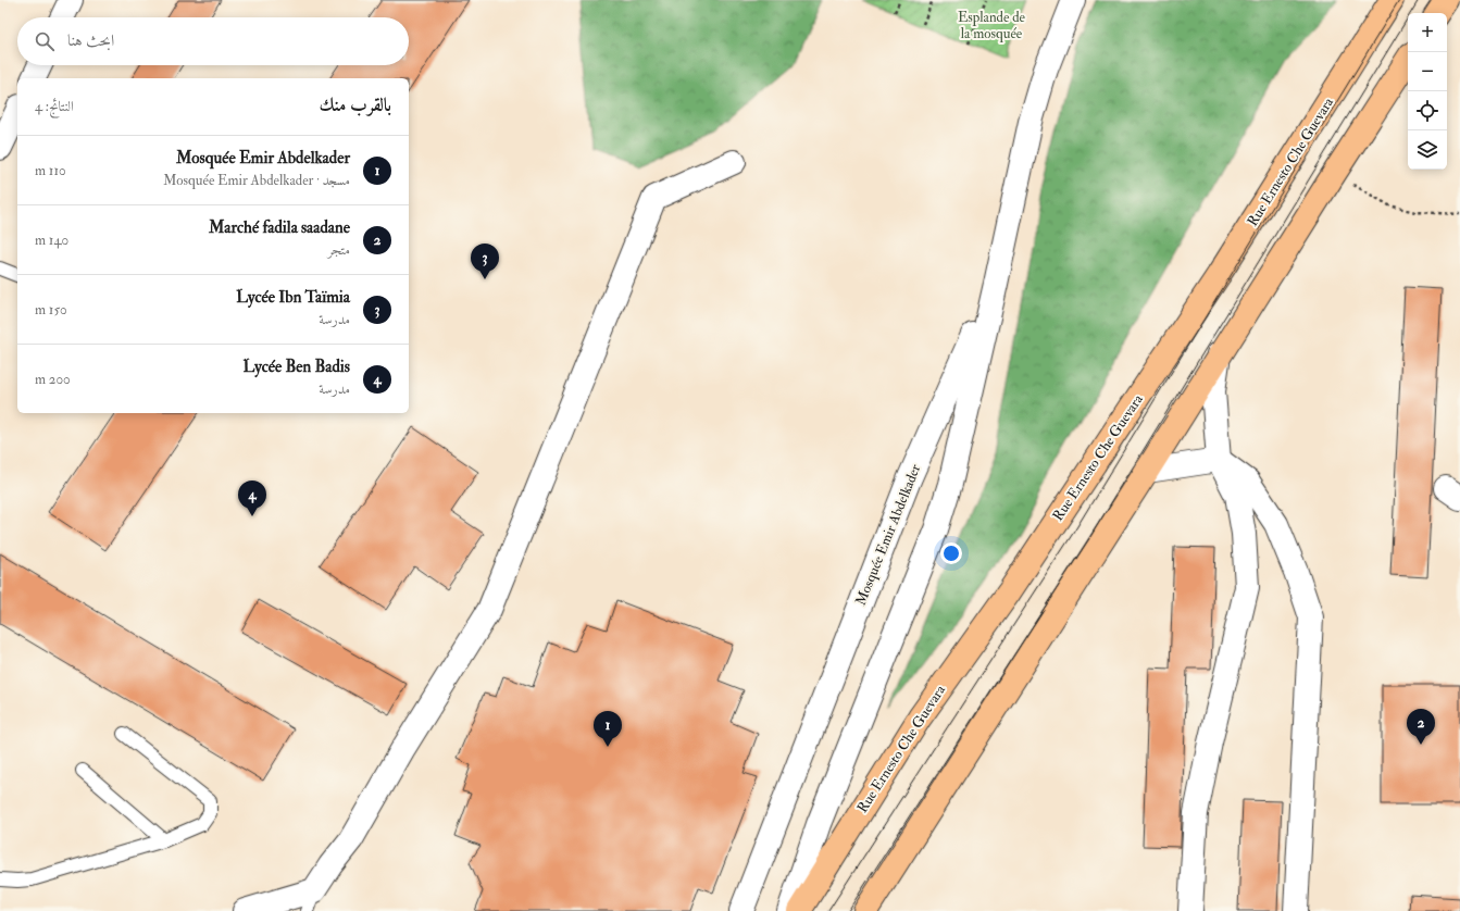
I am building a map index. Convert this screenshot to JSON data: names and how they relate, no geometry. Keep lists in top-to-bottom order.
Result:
{
  "streets": {
    "main road": ["Rue Ernesto Che Guevara"],
    "street": ["Mosquée Emir Abdelkader"]
  },
  "parks": ["Esplande de la mosquée"],
  "page": {
    "map_buttons": ["+", "−"],
    "search": "ابحث هنا",
    "heading": ["بالقرب منك", "النتائج: 4"],
    "list": [
      {
        "mark": "1",
        "name": "Mosquée Emir Abdelkader",
        "note": "مسجد · Mosquée Emir Abdelkader",
        "value": "110 m"
      },
      {
        "mark": "2",
        "name": "Marché fadila saadane",
        "note": "متجر",
        "value": "140 m"
      },
      {
        "mark": "3",
        "name": "Lycée Ibn Taïmia",
        "note": "مدرسة",
        "value": "150 m"
      },
      {
        "mark": "4",
        "name": "Lycée Ben Badis",
        "note": "مدرسة",
        "value": "200 m"
      }
    ],
    "pins": [
      "3",
      "4",
      "2",
      "1"
    ]
  }
}
